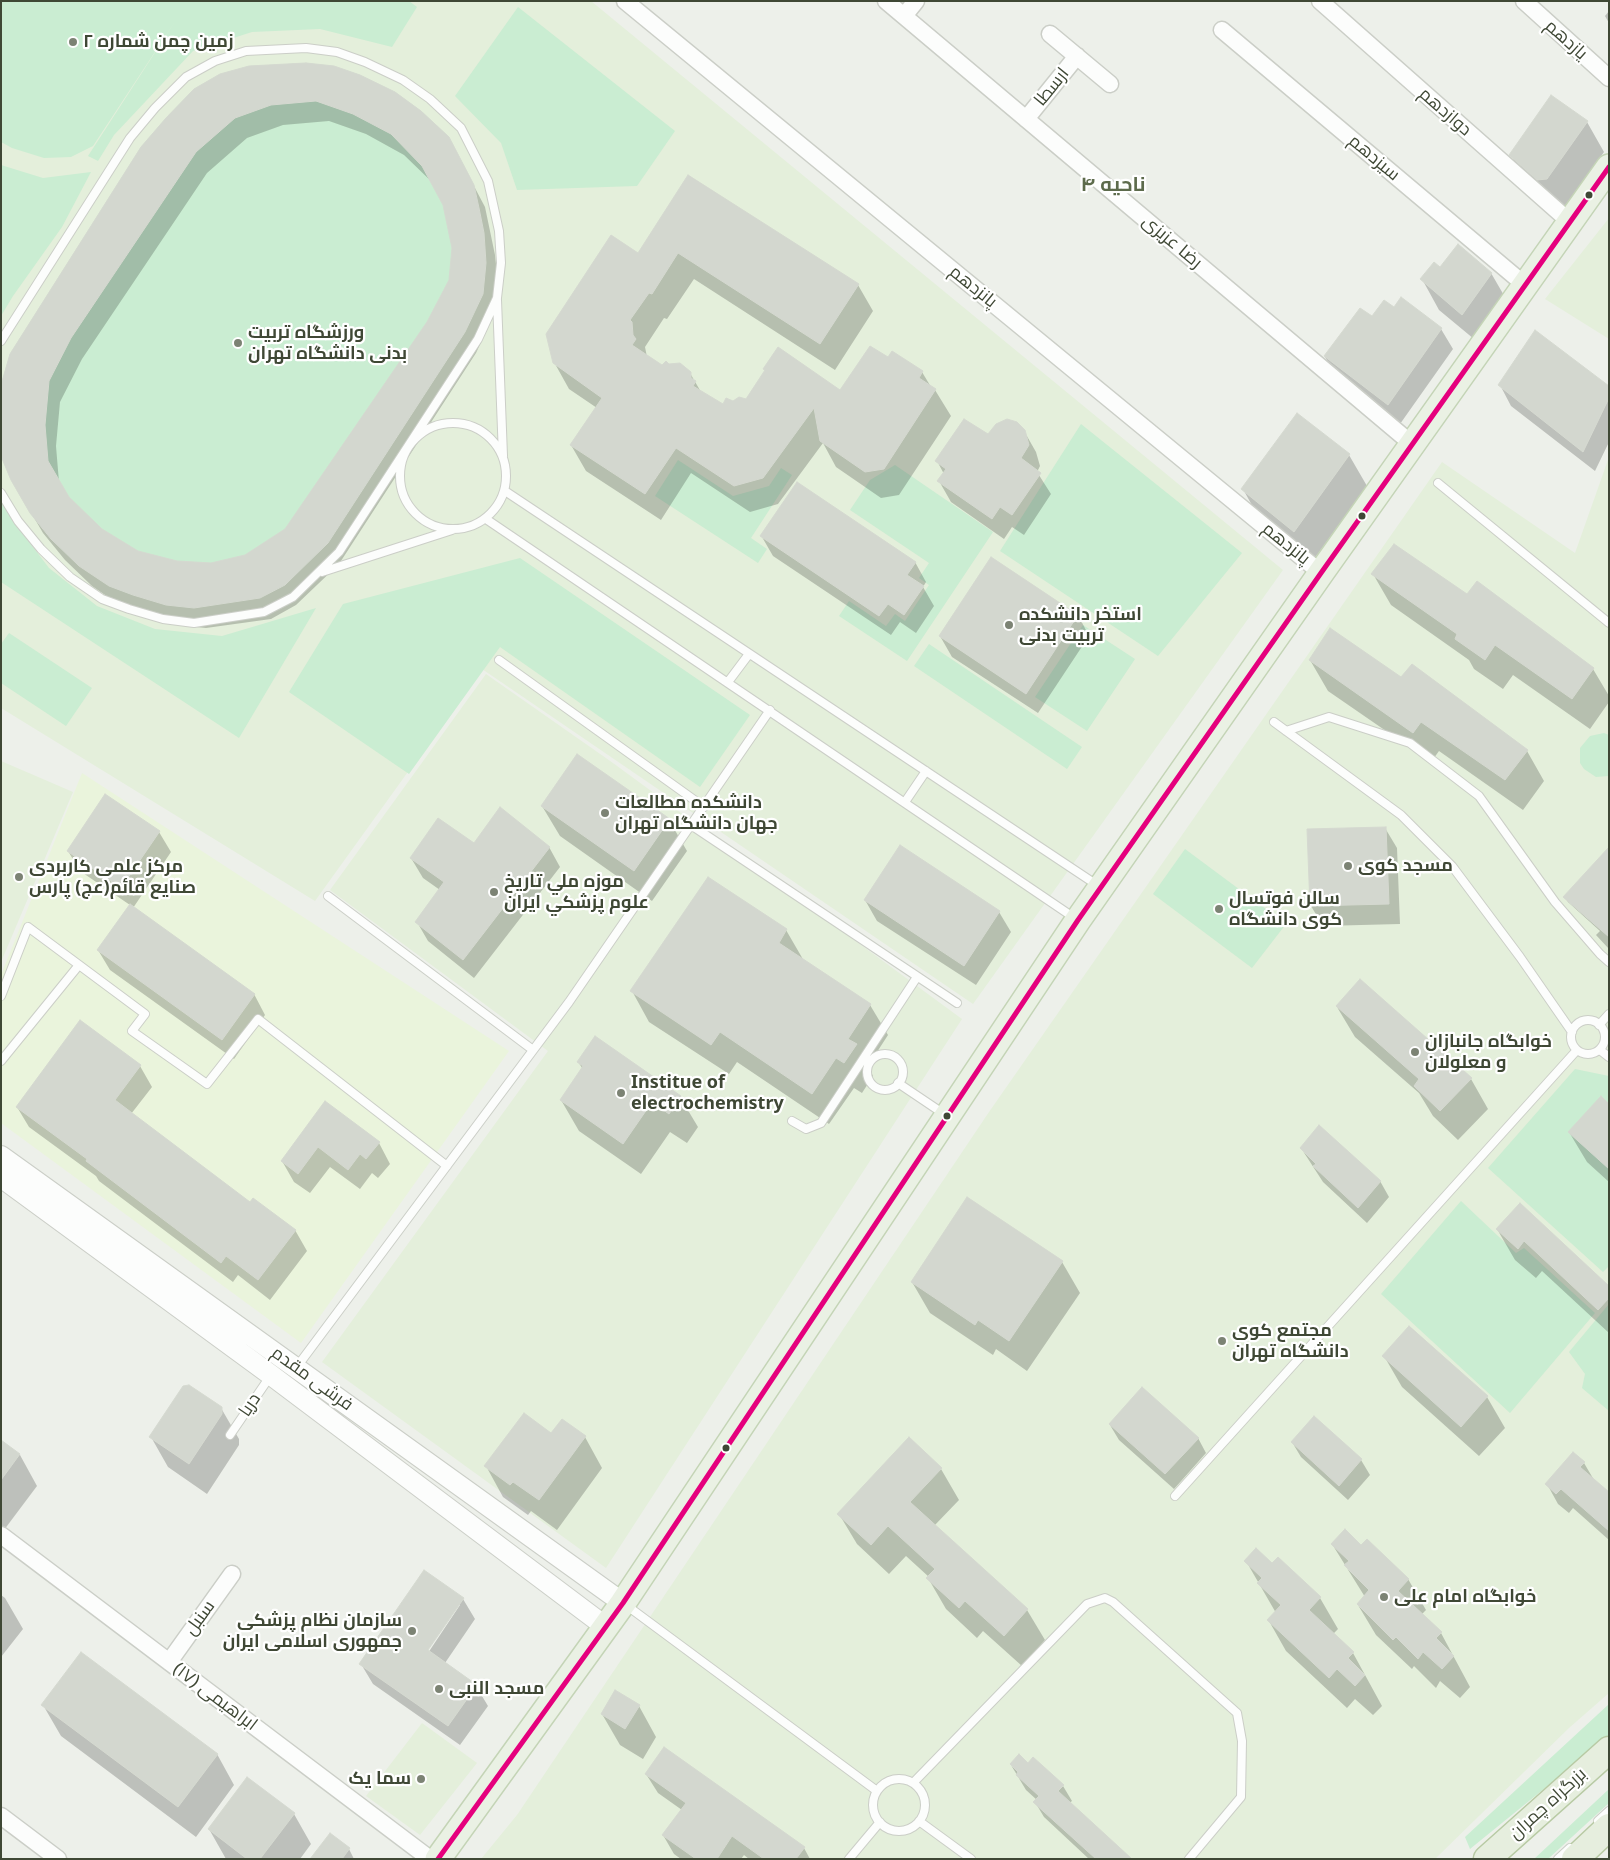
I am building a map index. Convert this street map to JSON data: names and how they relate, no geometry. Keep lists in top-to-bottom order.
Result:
{
  "streets": {
    "highway": ["بزرگراه چمران"],
    "street": [
      "یازدهم",
      "ارسطا",
      "دوازدهم",
      "سیزدهم",
      "رضا عزیزی",
      "پانزدهم",
      "فرشی مقدم",
      "سنبل",
      "ابراهیمی (۱۷)"
    ],
    "lane": ["دریا"]
  },
  "crossings": [
    ["ارسطا", "رضا عزیزی"],
    ["فرشی مقدم", "دریا"],
    ["سنبل", "ابراهیمی (۱۷)"]
  ],
  "districts": ["ناحیه ۴"],
  "places": [
    "زمین چمن شماره ۲",
    "ورزشگاه تربیت بدنی دانشگاه تهران",
    "استخر دانشکده تربیت بدنی",
    "دانشکده مطالعات جهان دانشگاه تهران",
    "مسجد کوی",
    "مرکز علمی کاربردی صنایع قائم(عج) پارس",
    "موزه ملي تاريخ علوم پزشكي ايران",
    "سالن فوتسال کوی دانشگاه",
    "خوابگاه جانبازان و معلولان",
    "Institue of electrochemistry",
    "مجتمع کوی دانشگاه تهران",
    "خوابگاه امام علی",
    "سازمان نظام پزشکی جمهوری اسلامی ایران",
    "مسجد النبی",
    "سما یک"
  ]
}
